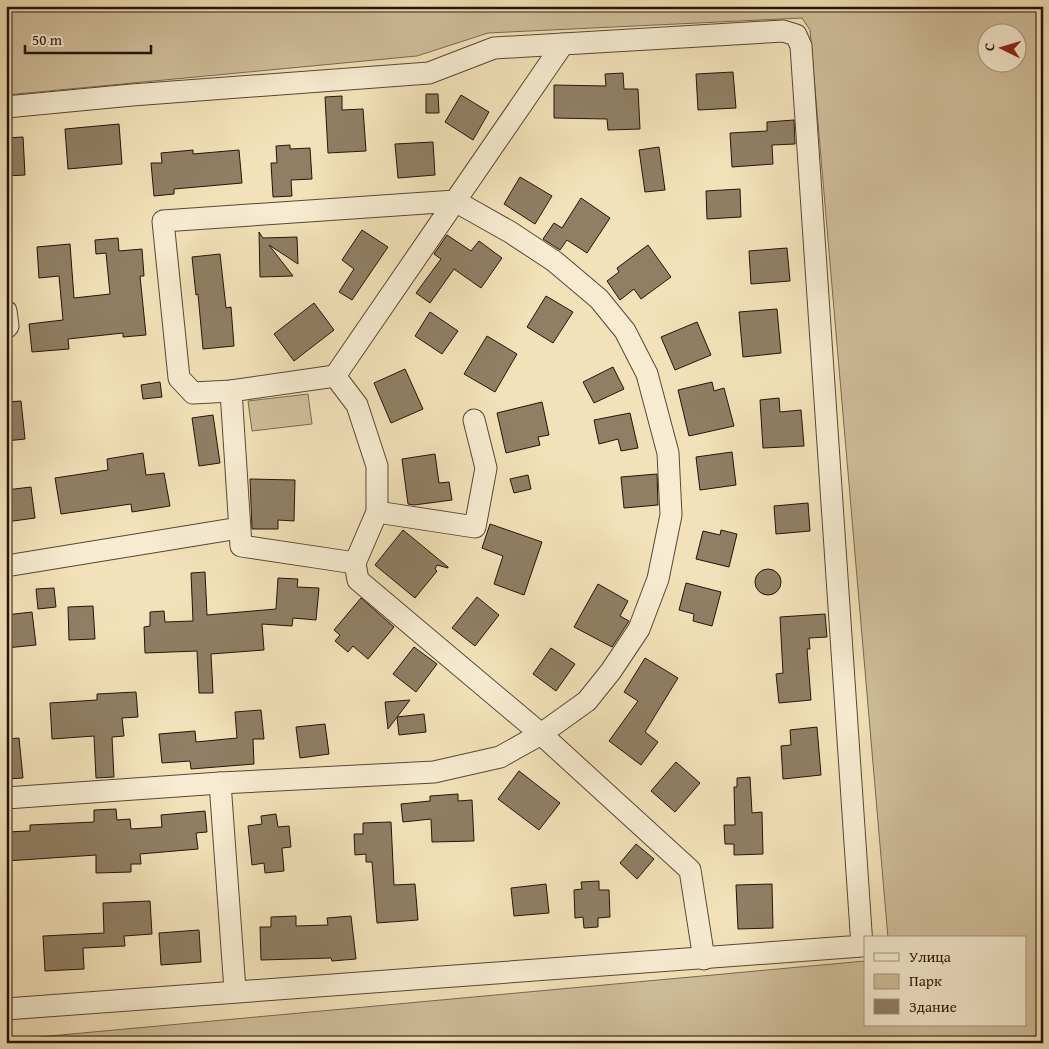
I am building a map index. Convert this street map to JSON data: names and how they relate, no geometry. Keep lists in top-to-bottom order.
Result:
{
  "legend": ["Улица", "Парк", "Здание"],
  "scale_bar": "50 m",
  "north": "left"
}
